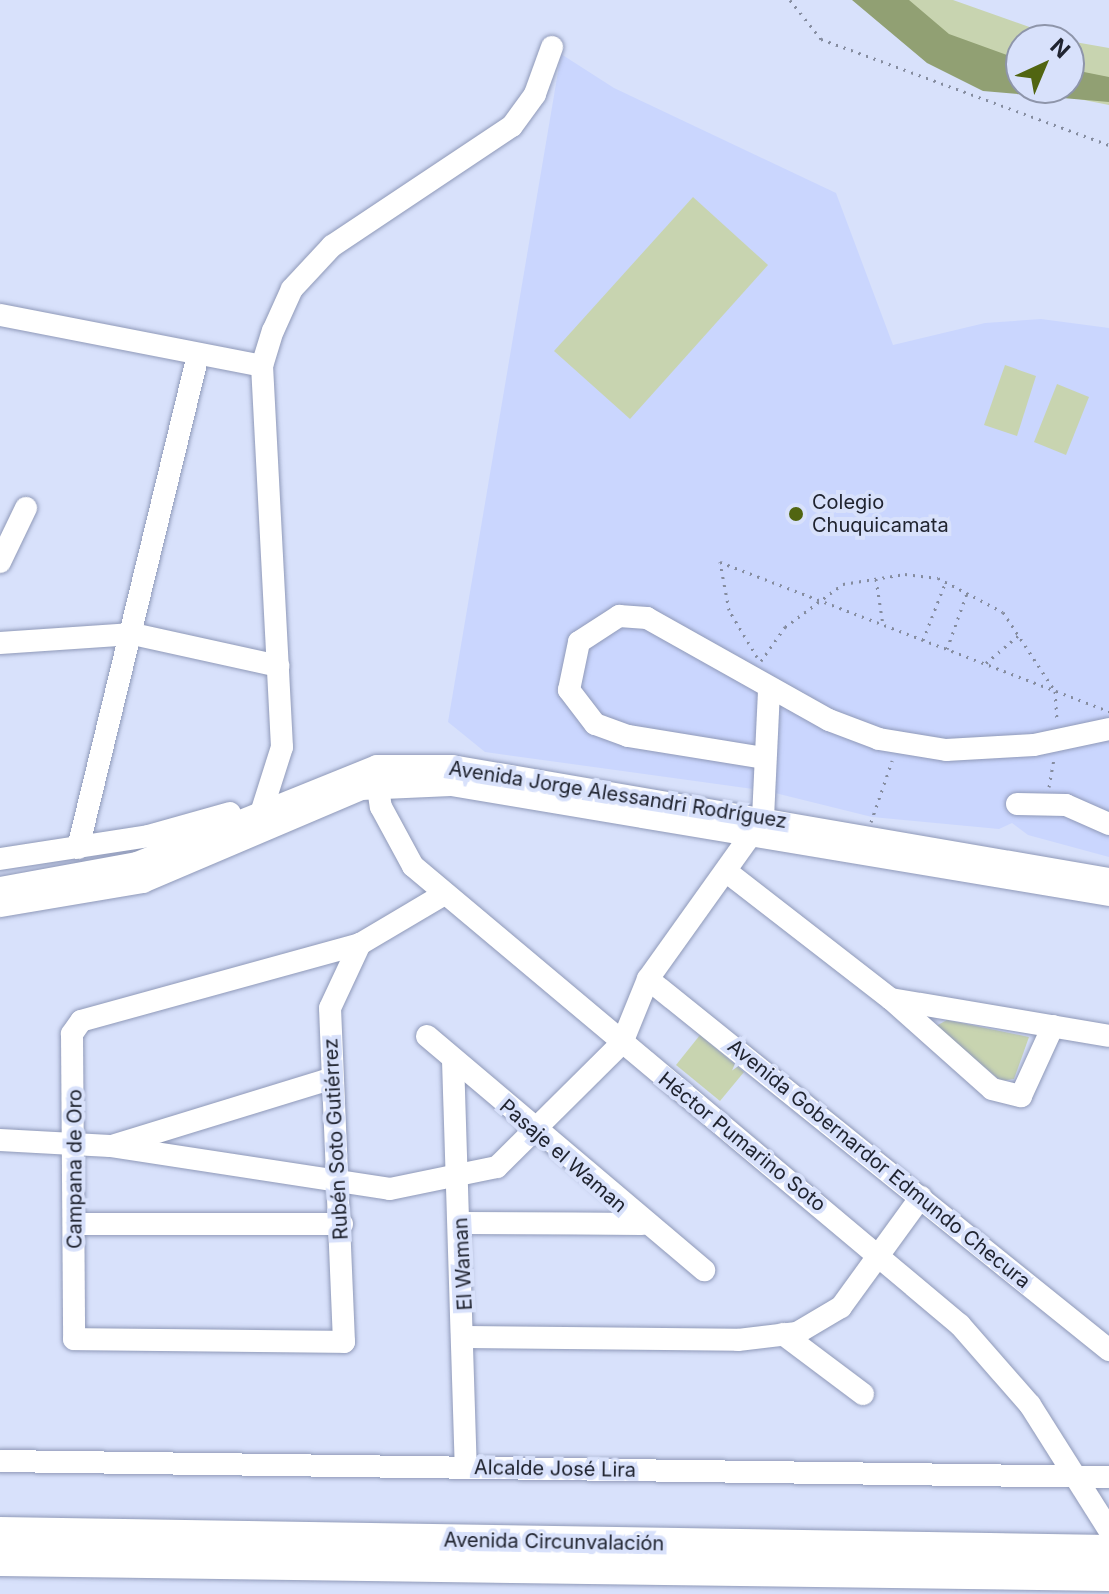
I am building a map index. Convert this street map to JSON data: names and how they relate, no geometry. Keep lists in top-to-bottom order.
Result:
{
  "streets": {
    "highway": ["Avenida Circunvalación"],
    "street": [
      "Avenida Jorge Alessandri Rodríguez",
      "Rubén Soto Gutiérrez",
      "Héctor Pumarino Soto",
      "Pasaje el Waman",
      "Avenida Gobernardor Edmundo Checura",
      "Campana de Oro",
      "El Waman",
      "Alcalde José Lira"
    ]
  },
  "crossings": [
    ["Avenida Jorge Alessandri Rodríguez", "Héctor Pumarino Soto"],
    ["Rubén Soto Gutiérrez", "Campana de Oro"],
    ["Héctor Pumarino Soto", "Alcalde José Lira"],
    ["Pasaje el Waman", "El Waman"],
    ["El Waman", "Alcalde José Lira"]
  ],
  "places": ["Colegio Chuquicamata"],
  "north": "top right"
}
